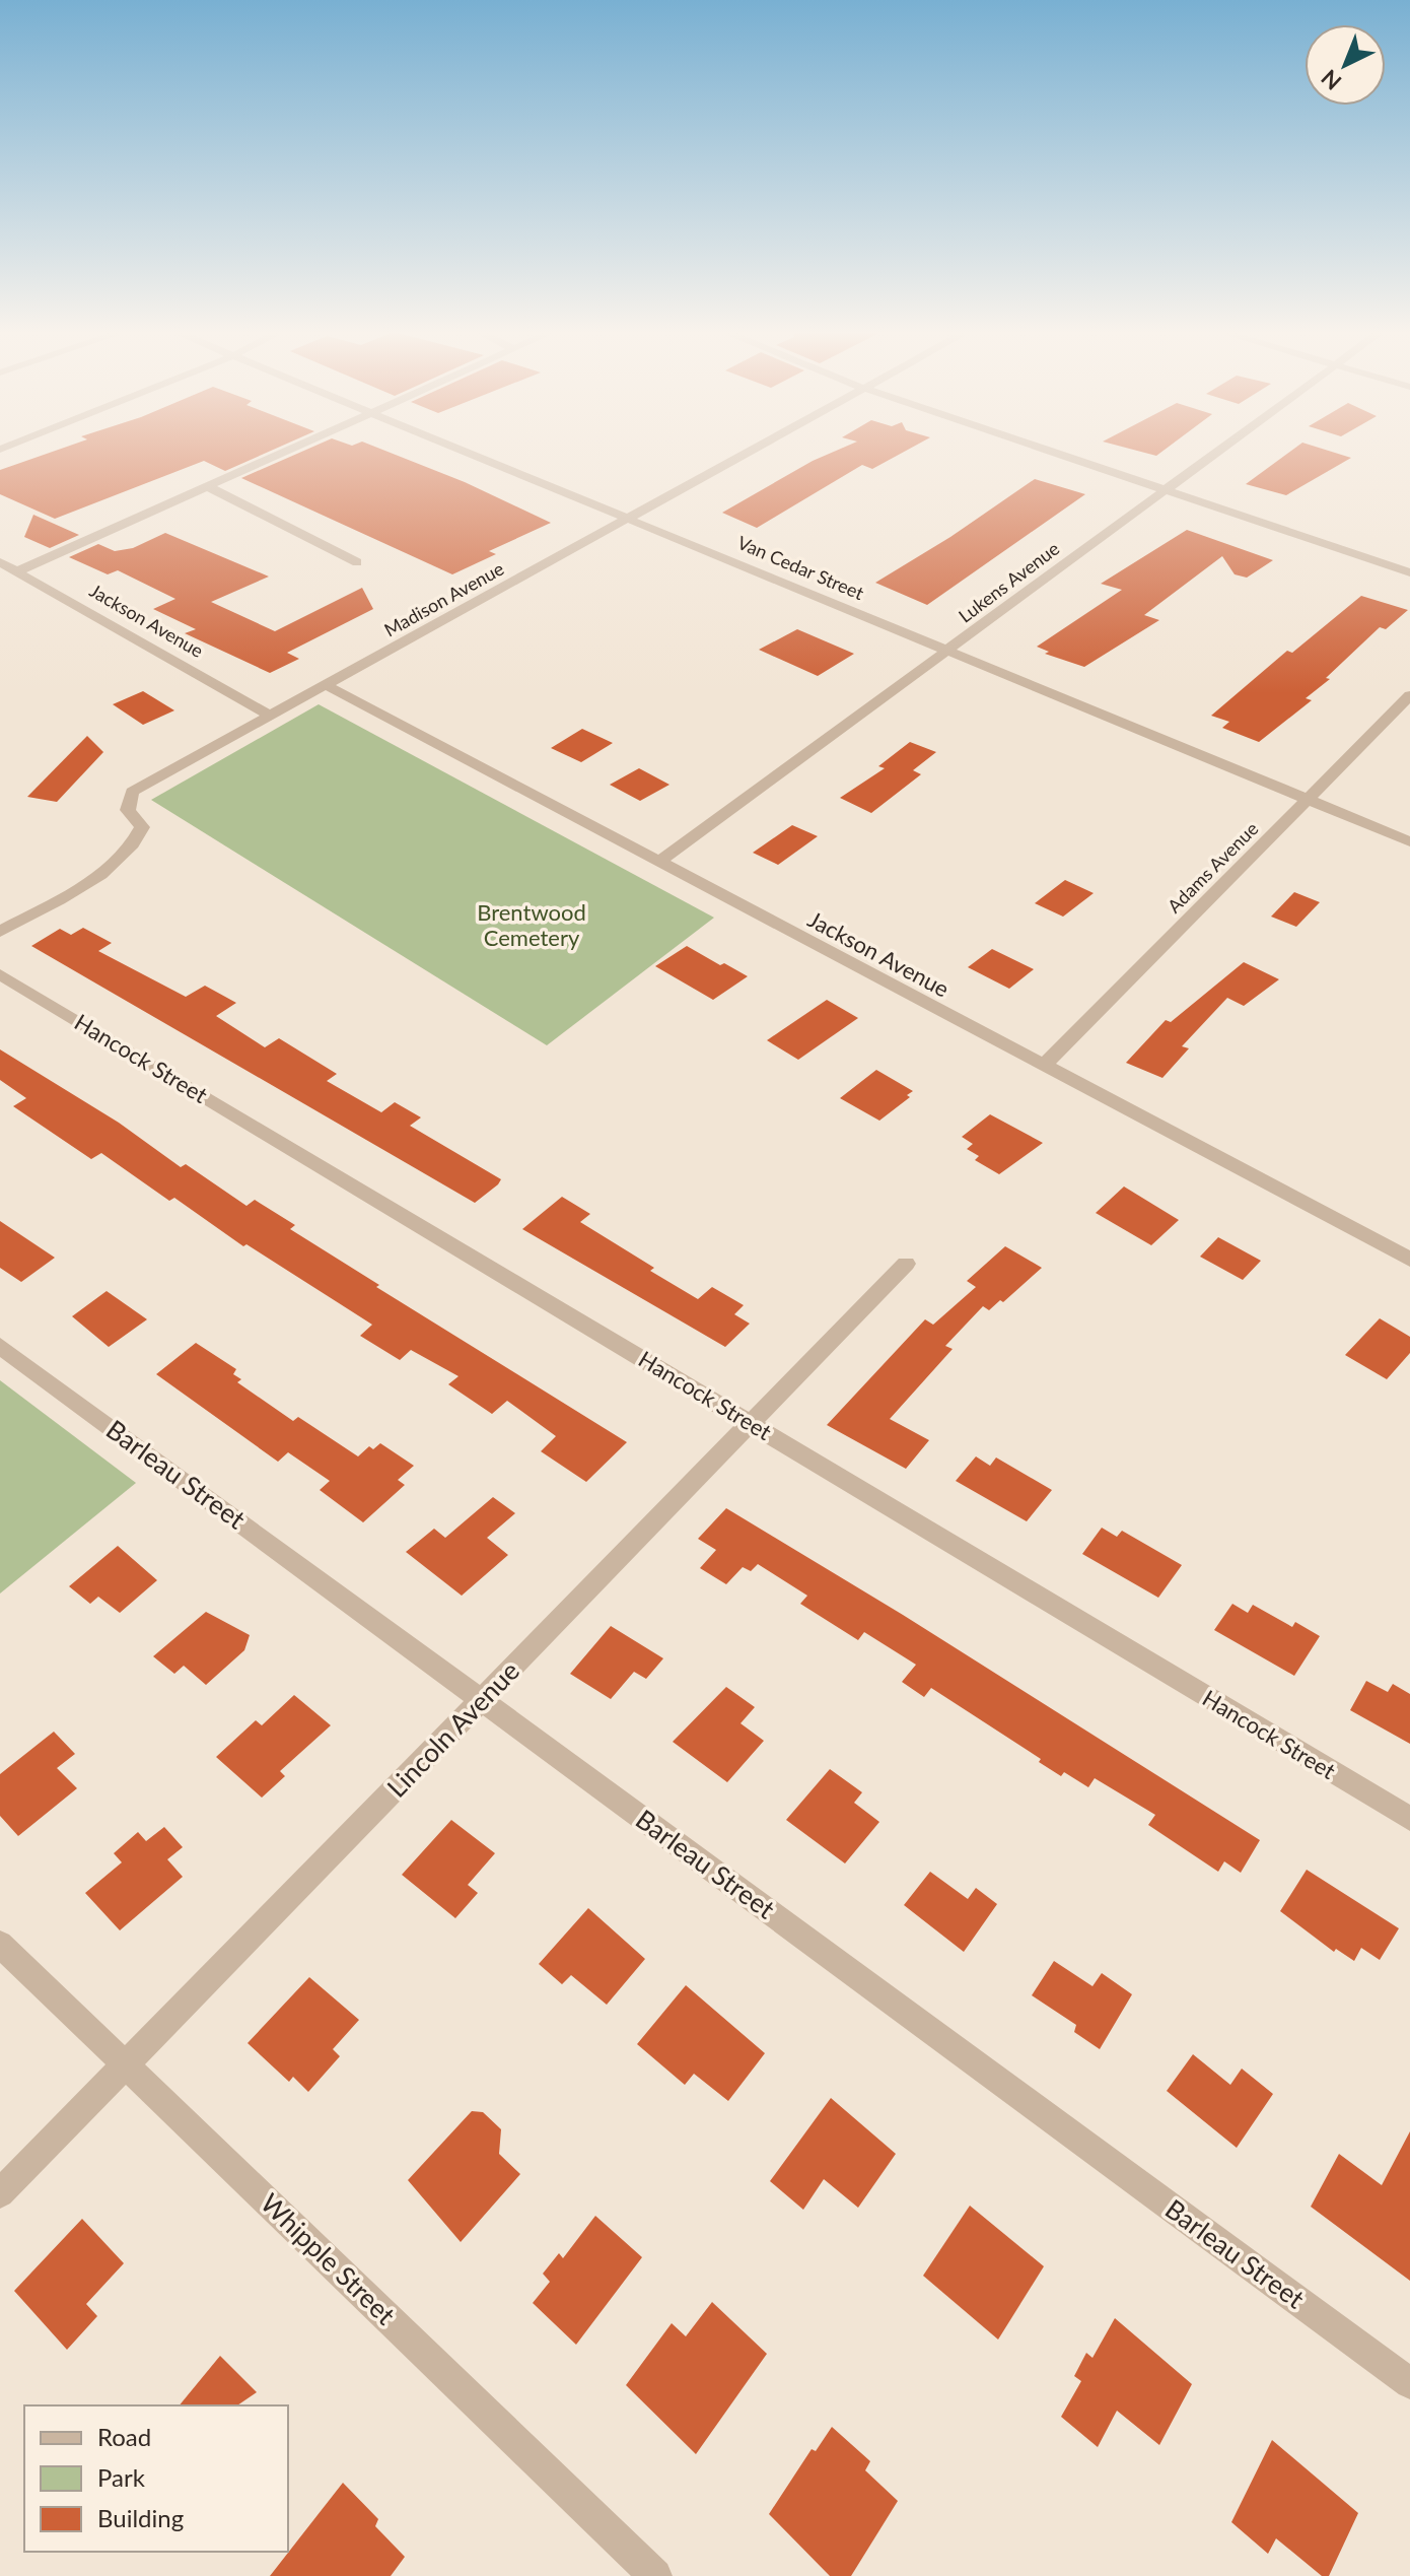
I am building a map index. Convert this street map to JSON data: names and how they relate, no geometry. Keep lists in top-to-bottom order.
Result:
{
  "streets": {
    "street": [
      "Van Cedar Street",
      "Lukens Avenue",
      "Madison Avenue",
      "Jackson Avenue",
      "Adams Avenue",
      "Hancock Street",
      "Barleau Street",
      "Lincoln Avenue",
      "Whipple Street"
    ]
  },
  "crossings": [
    ["Van Cedar Street", "Lukens Avenue"],
    ["Van Cedar Street", "Madison Avenue"],
    ["Van Cedar Street", "Adams Avenue"],
    ["Lukens Avenue", "Jackson Avenue"],
    ["Madison Avenue", "Jackson Avenue"],
    ["Jackson Avenue", "Adams Avenue"],
    ["Hancock Street", "Lincoln Avenue"],
    ["Barleau Street", "Lincoln Avenue"],
    ["Lincoln Avenue", "Whipple Street"]
  ],
  "parks": ["Brentwood Cemetery"],
  "legend": ["Road", "Park", "Building"],
  "north": "bottom left"
}
